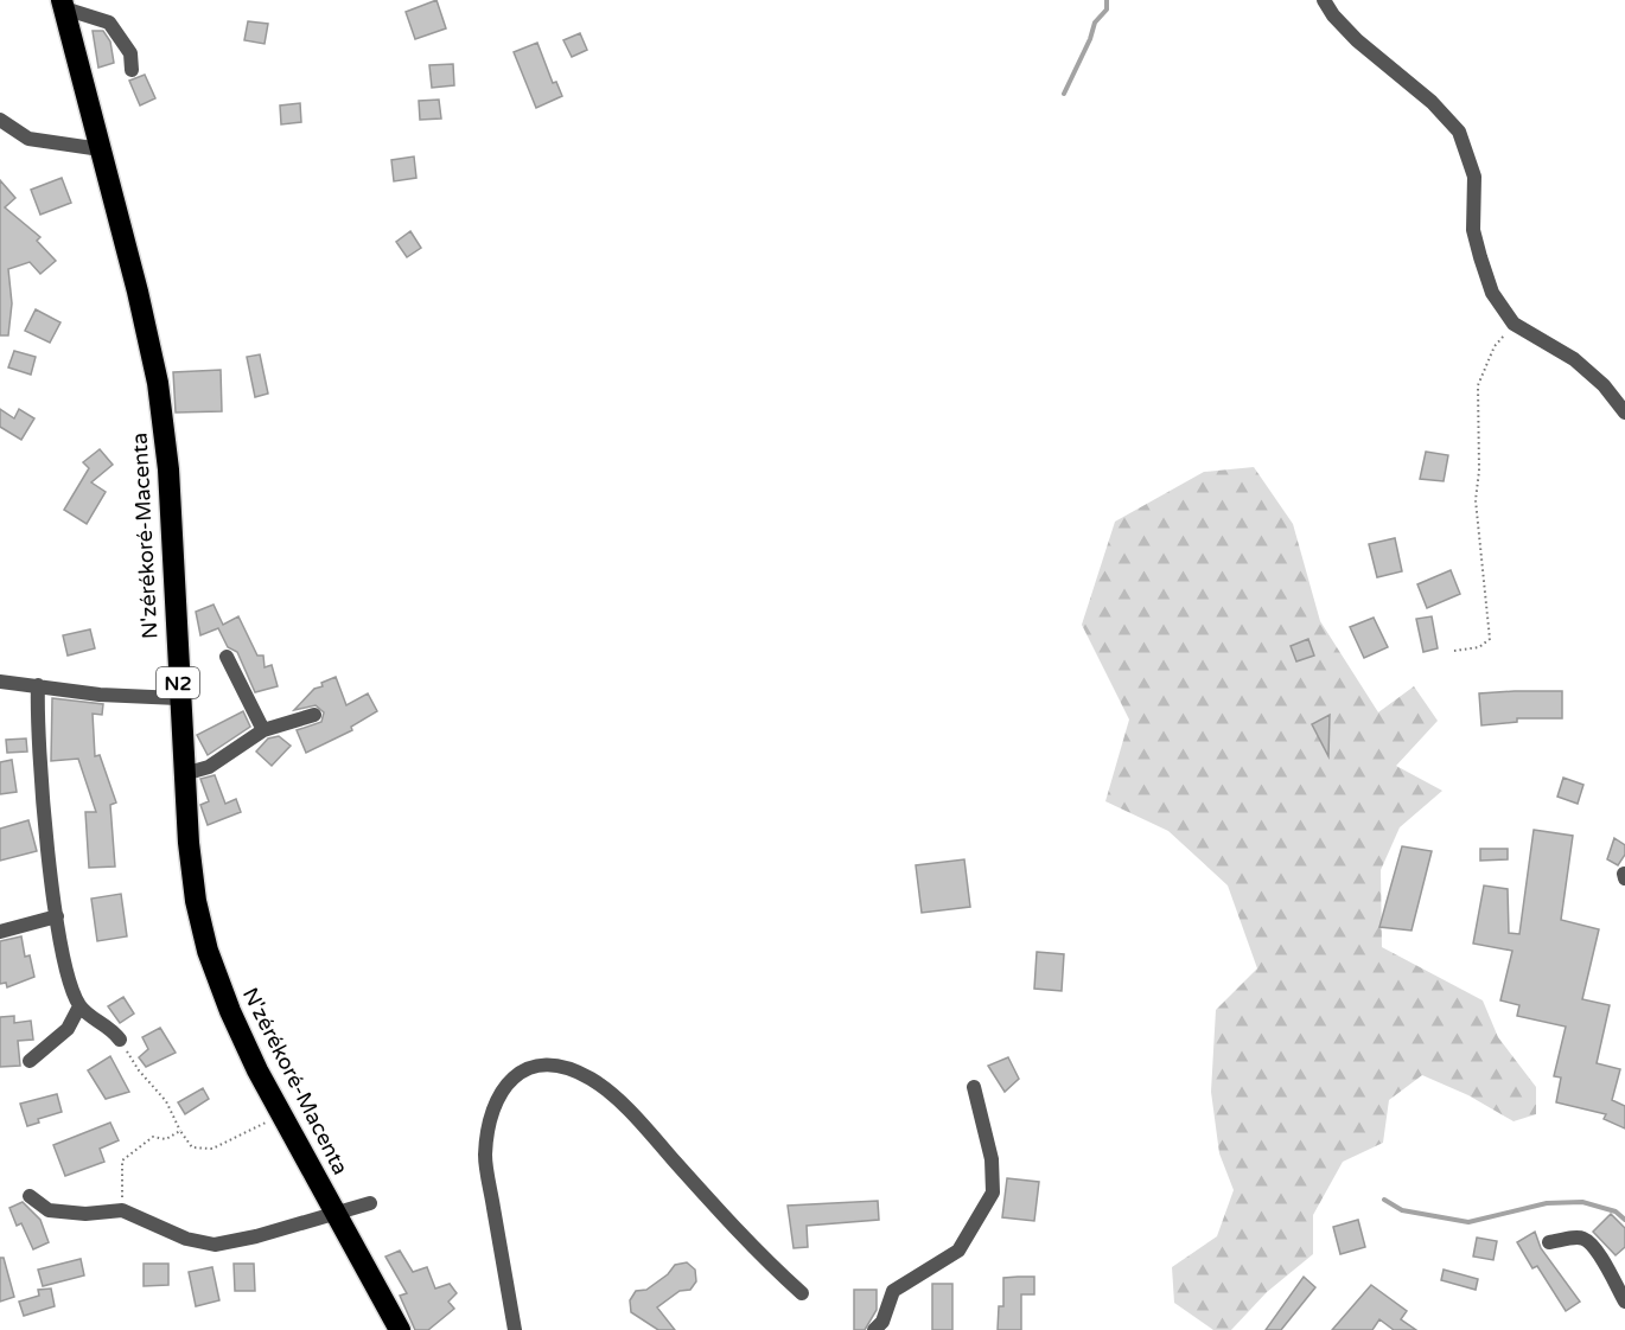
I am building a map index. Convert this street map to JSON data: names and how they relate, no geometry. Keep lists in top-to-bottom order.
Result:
{
  "streets": {
    "highway": ["N'zérékoré-Macenta", "N2"]
  }
}
